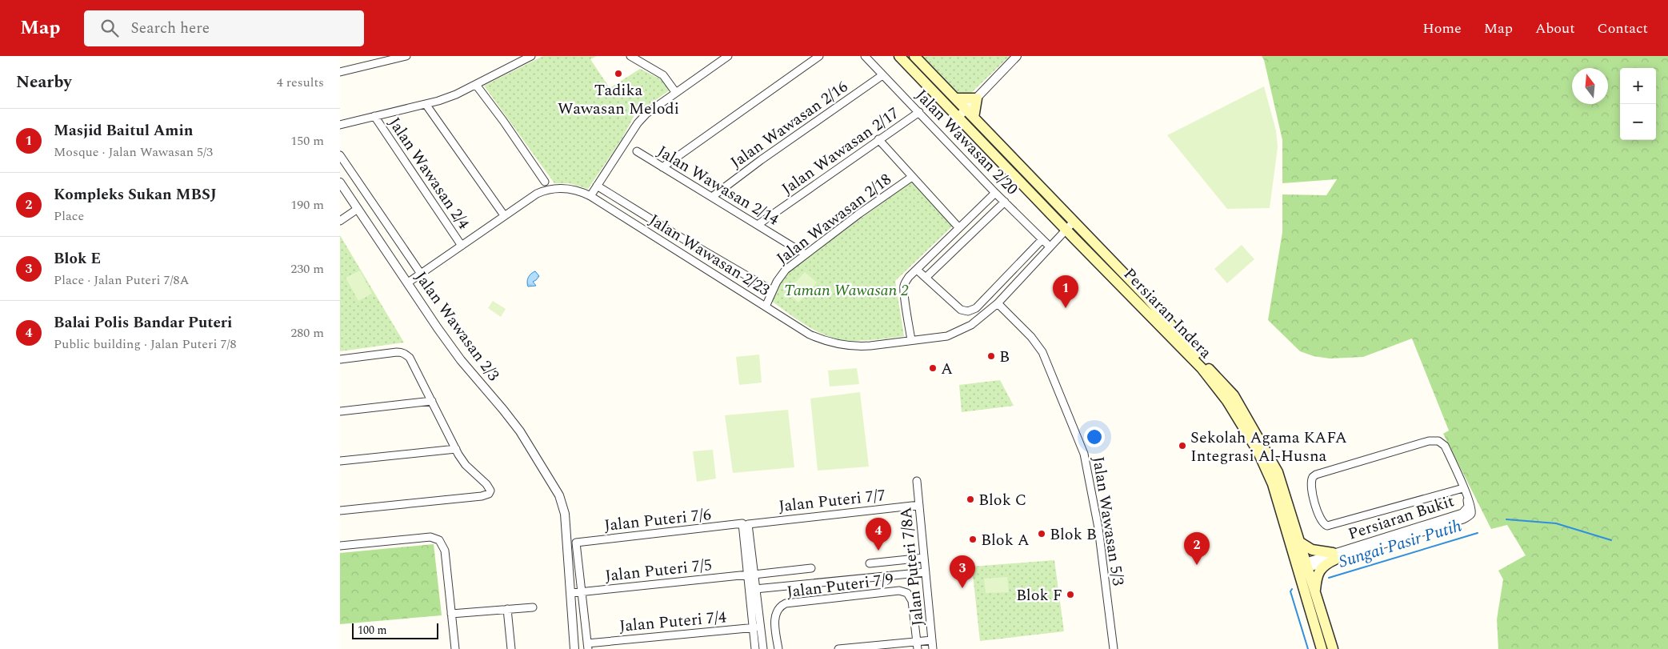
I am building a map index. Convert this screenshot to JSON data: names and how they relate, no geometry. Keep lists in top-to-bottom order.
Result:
{
  "streets": {
    "main road": ["Persiaran Indera"],
    "street": [
      "Jalan Wawasan 2/16",
      "Jalan Wawasan 2/20",
      "Jalan Wawasan 2/17",
      "Jalan Wawasan 2/4",
      "Jalan Wawasan 2/14",
      "Jalan Wawasan 2/18",
      "Jalan Wawasan 2/23",
      "Jalan Wawasan 2/3",
      "Jalan Puteri 7/7",
      "Persiaran Bukit",
      "Jalan Puteri 7/6",
      "Jalan Wawasan 5/3",
      "Jalan Puteri 7/8A",
      "Jalan Puteri 7/5",
      "Jalan Puteri 7/9",
      "Jalan Puteri 7/4"
    ]
  },
  "crossings": [
    ["Jalan Wawasan 2/16", "Jalan Wawasan 2/20"],
    ["Jalan Wawasan 2/16", "Jalan Wawasan 2/14"],
    ["Jalan Wawasan 2/20", "Jalan Wawasan 2/17"],
    ["Jalan Wawasan 2/20", "Jalan Wawasan 2/23"],
    ["Jalan Wawasan 2/17", "Jalan Wawasan 2/14"],
    ["Jalan Wawasan 2/4", "Jalan Wawasan 2/23"],
    ["Jalan Wawasan 2/14", "Jalan Wawasan 2/18"],
    ["Jalan Wawasan 2/18", "Jalan Wawasan 2/23"],
    ["Jalan Wawasan 2/23", "Persiaran Indera"],
    ["Jalan Wawasan 2/23", "Jalan Wawasan 2/3"],
    ["Jalan Wawasan 2/23", "Jalan Wawasan 5/3"],
    ["Persiaran Indera", "Persiaran Bukit"],
    ["Jalan Wawasan 2/3", "Jalan Puteri 7/5"],
    ["Jalan Puteri 7/7", "Jalan Puteri 7/6"],
    ["Jalan Puteri 7/7", "Jalan Puteri 7/8A"],
    ["Jalan Puteri 7/6", "Jalan Puteri 7/5"]
  ],
  "water": ["Sungai Pasir Putih"],
  "parks": ["Taman Wawasan 2"],
  "places": [
    "Tadika Wawasan Melodi",
    "B",
    "A",
    "Sekolah Agama KAFA Integrasi Al-Husna",
    "Blok C",
    "Blok B",
    "Blok A",
    "Blok F"
  ],
  "scale_bar": "100 m",
  "north": "top",
  "page": {
    "header": "Map",
    "search": "Search here",
    "nav": [
      "Home",
      "Map",
      "About",
      "Contact"
    ],
    "heading": ["Nearby", "4 results"],
    "map_buttons": ["+", "−"],
    "list": [
      {
        "mark": "1",
        "name": "Masjid Baitul Amin",
        "note": "Mosque · Jalan Wawasan 5/3",
        "value": "150 m"
      },
      {
        "mark": "2",
        "name": "Kompleks Sukan MBSJ",
        "note": "Place",
        "value": "190 m"
      },
      {
        "mark": "3",
        "name": "Blok E",
        "note": "Place · Jalan Puteri 7/8A",
        "value": "230 m"
      },
      {
        "mark": "4",
        "name": "Balai Polis Bandar Puteri",
        "note": "Public building · Jalan Puteri 7/8",
        "value": "280 m"
      }
    ],
    "pins": [
      "1",
      "4",
      "2",
      "3"
    ],
    "scale": "100 m"
  }
}
